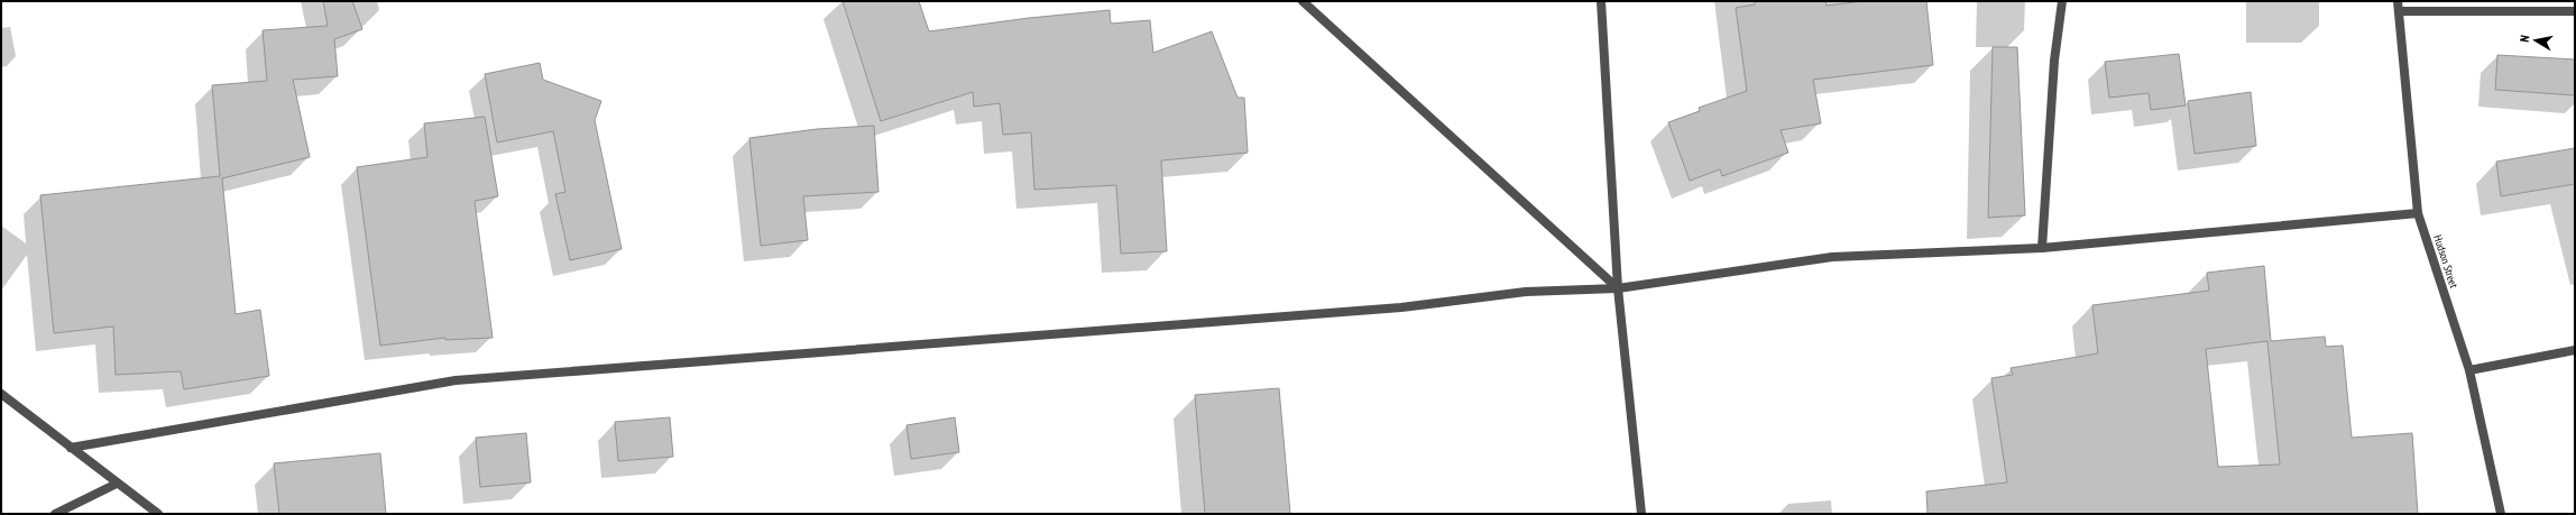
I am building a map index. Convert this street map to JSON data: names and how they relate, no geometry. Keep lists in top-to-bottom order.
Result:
{
  "streets": {
    "street": ["Hudson Street"]
  },
  "north": "left"
}
